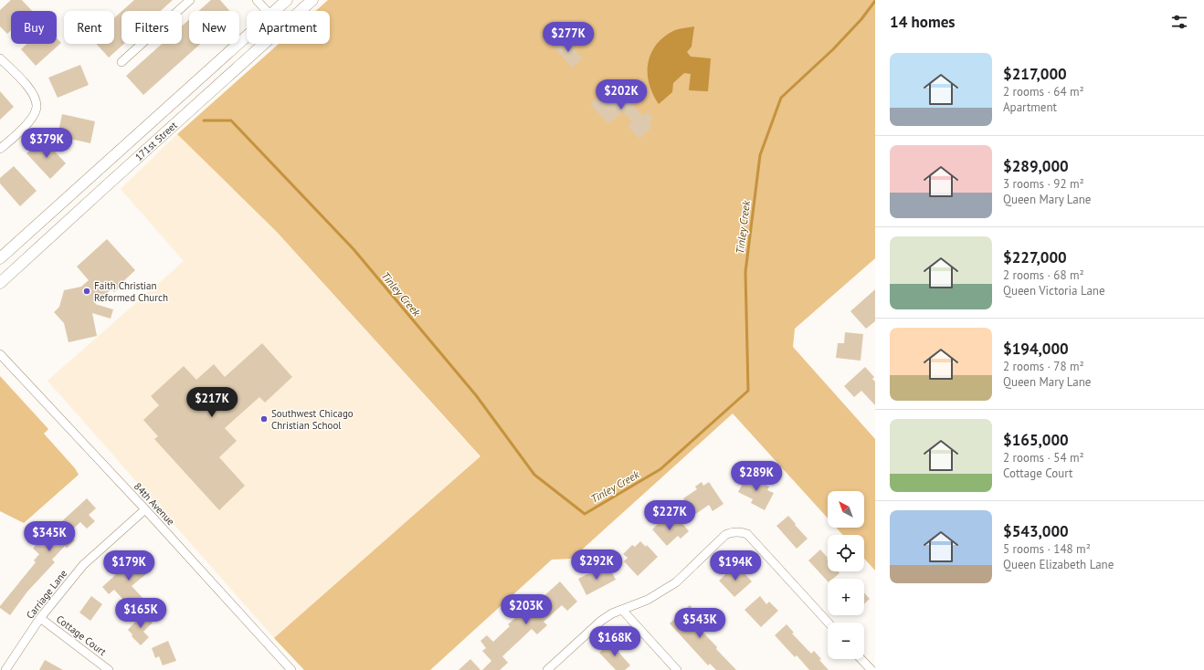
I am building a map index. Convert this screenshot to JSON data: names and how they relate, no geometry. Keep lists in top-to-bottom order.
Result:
{
  "streets": {
    "street": [
      "171st Street",
      "84th Avenue",
      "Carriage Lane",
      "Cottage Court"
    ]
  },
  "crossings": [
    ["84th Avenue", "Carriage Lane"],
    ["Carriage Lane", "Cottage Court"]
  ],
  "water": ["Tinley Creek"],
  "places": ["Faith Christian Reformed Church", "Southwest Chicago Christian School"],
  "north": "top left",
  "page": {
    "heading": "14 homes",
    "chip": [
      "Buy",
      "Rent",
      "Filters",
      "New",
      "Apartment"
    ],
    "price": [
      "$277K",
      "$202K",
      "$379K",
      "$217K",
      "$289K",
      "$227K",
      "$345K",
      "$292K",
      "$179K",
      "$194K",
      "$203K",
      "$165K",
      "$543K",
      "$168K"
    ],
    "list": [
      {
        "name": "$217,000",
        "note": "2 rooms · 64 m² · Apartment"
      },
      {
        "name": "$289,000",
        "note": "3 rooms · 92 m² · Queen Mary Lane"
      },
      {
        "name": "$227,000",
        "note": "2 rooms · 68 m² · Queen Victoria Lane"
      },
      {
        "name": "$194,000",
        "note": "2 rooms · 78 m² · Queen Mary Lane"
      },
      {
        "name": "$165,000",
        "note": "2 rooms · 54 m² · Cottage Court"
      },
      {
        "name": "$543,000",
        "note": "5 rooms · 148 m² · Queen Elizabeth Lane"
      }
    ],
    "map_buttons": ["+", "−"]
  }
}
